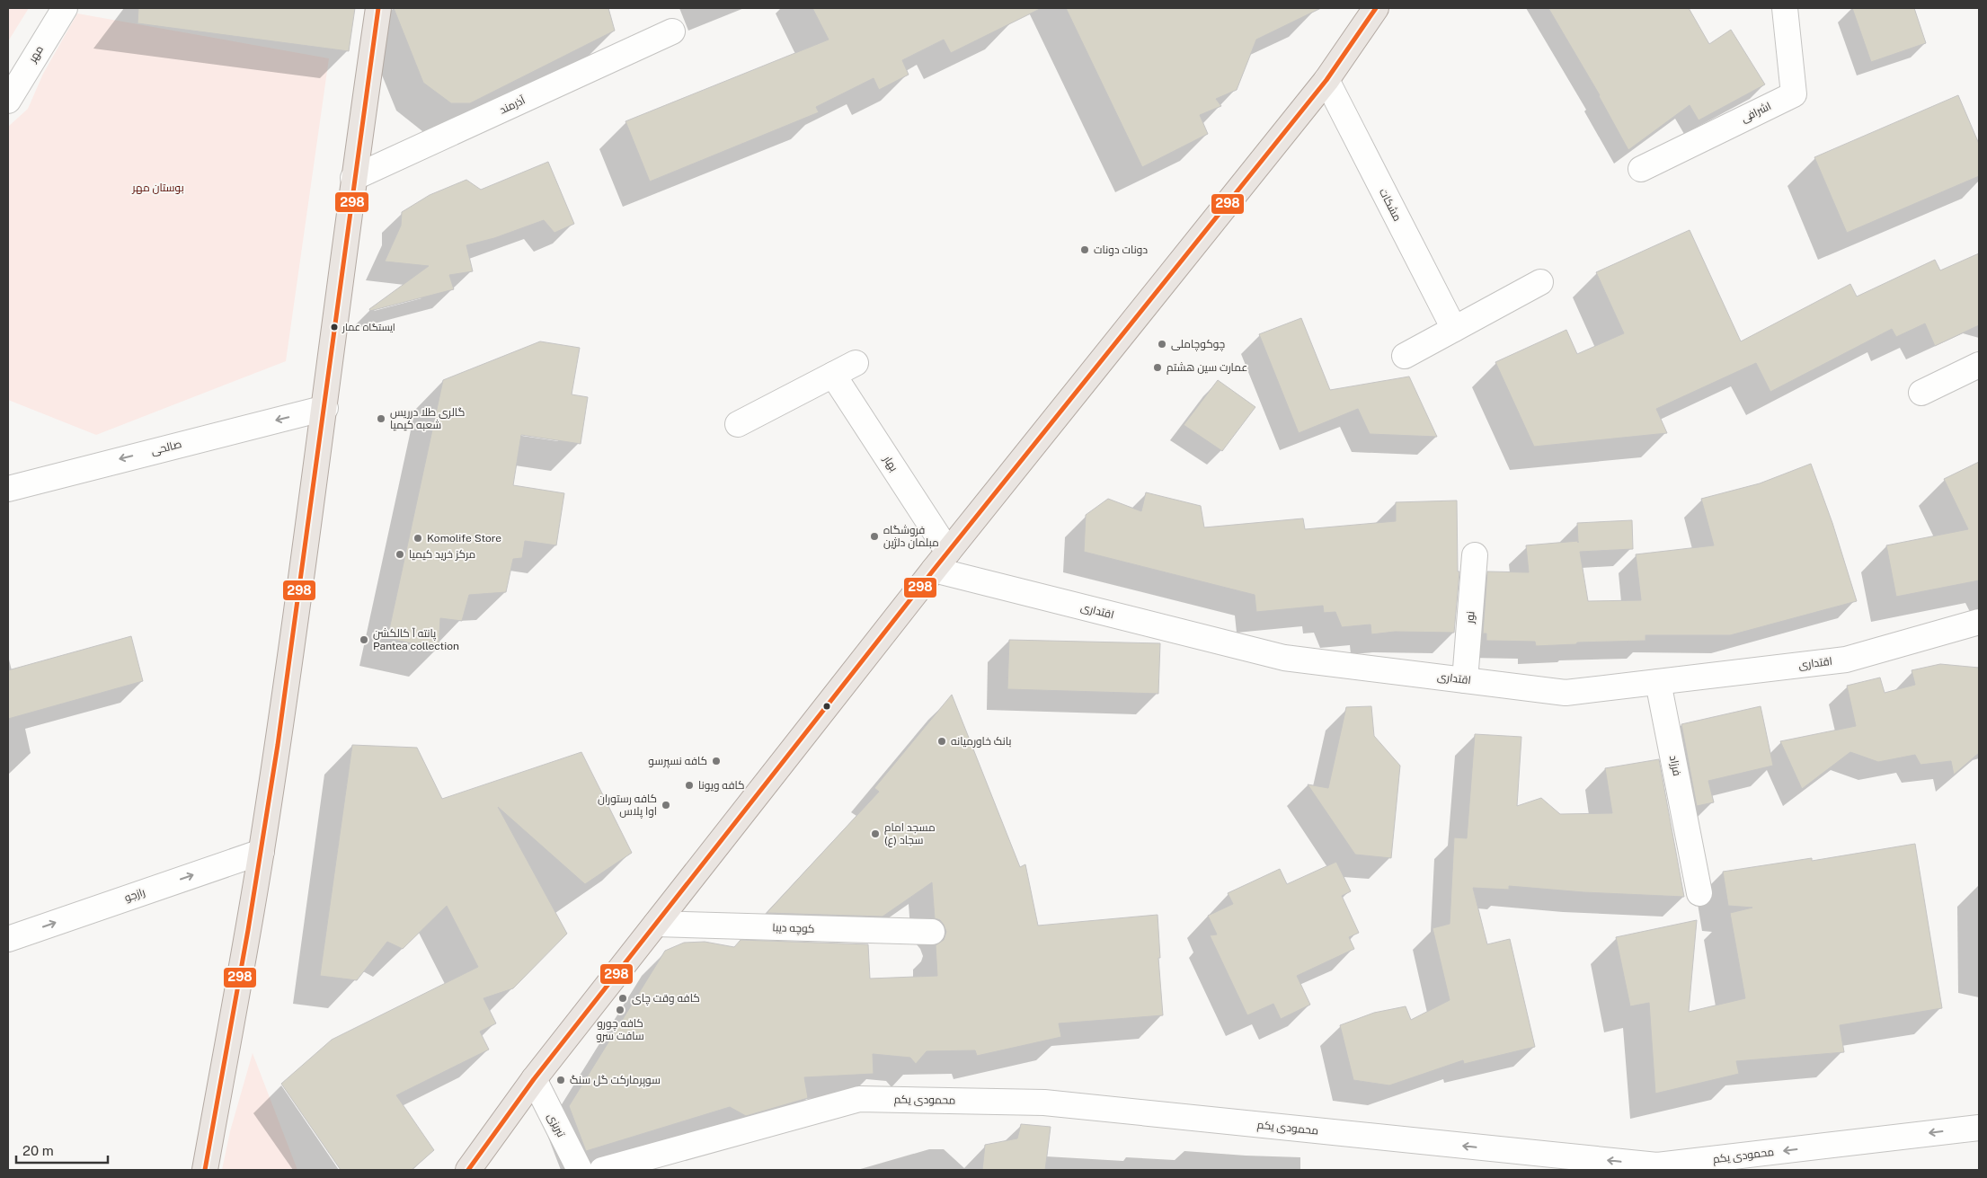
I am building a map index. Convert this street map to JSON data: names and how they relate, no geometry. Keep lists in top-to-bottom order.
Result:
{
  "streets": {
    "street": [
      "مهر",
      "آذرمند",
      "اشرافی",
      "مشکات",
      "صالحی",
      "بهار",
      "اقتداری",
      "نور",
      "فرزاد",
      "رازجو",
      "کوچه دیبا",
      "محمودی یکم",
      "تبریزی"
    ]
  },
  "crossings": [
    ["بهار", "اقتداری"],
    ["اقتداری", "نور"],
    ["اقتداری", "فرزاد"]
  ],
  "one_way": ["صالحی", "رازجو", "محمودی یکم"],
  "parks": ["بوستان مهر"],
  "places": [
    "دونات دونات",
    "ایستگاه عمار",
    "چوکوچاملی",
    "عمارت سین هشتم",
    "گالرى طلا درريس شعبه كيميا",
    "فروشگاه مبلمان دلژین",
    "Komolife Store",
    "مرکز خرید کیمیا",
    "پانته آ کالکشن Pantea collection",
    "بانک خاورمیانه",
    "کافه نسپرسو",
    "کافه ویونا",
    "کافه رستوران اوا پلاس",
    "مسجد امام سجاد (ع)",
    "کافه وقت چای",
    "کافه چورو سافت سرو",
    "سوپرمارکت گل سنگ"
  ],
  "lines": ["transit line 298"],
  "scale_bar": "20 m"
}
